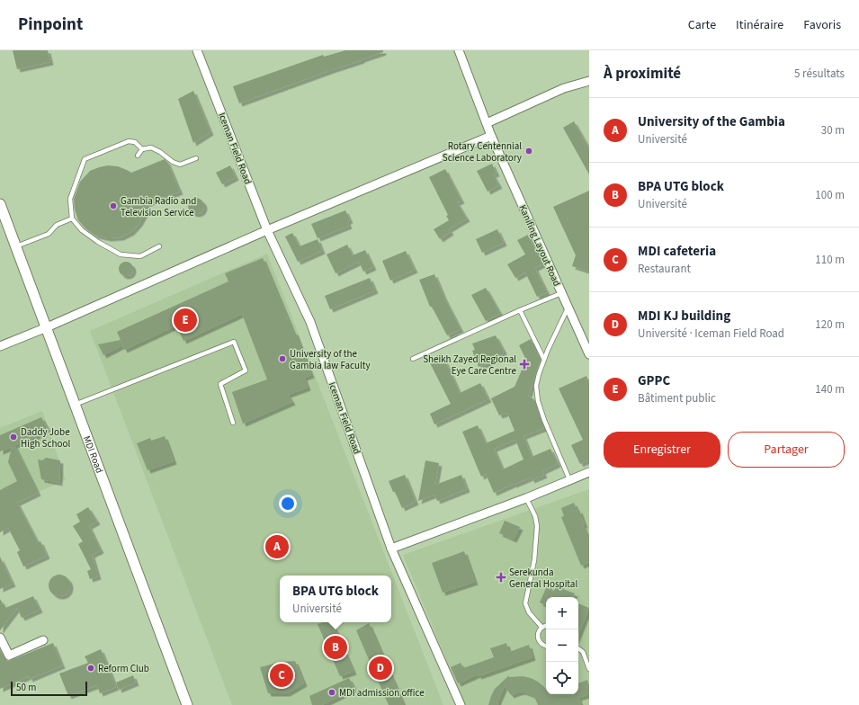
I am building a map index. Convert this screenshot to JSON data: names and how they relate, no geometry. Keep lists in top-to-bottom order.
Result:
{
  "streets": {
    "street": ["Iceman Field Road", "Kanifing Layout Road", "MDI Road"]
  },
  "places": {
    "other": [
      "Rotary Centennial Science Laboratory",
      "Gambia Radio and Television Service",
      "University of the Gambia law Faculty",
      "Daddy Jobe High School",
      "Reform Club",
      "MDI admission office"
    ],
    "health": ["Sheikh Zayed Regional Eye Care Centre", "Serekunda General Hospital"]
  },
  "scale_bar": "50 m",
  "page": {
    "header": "Pinpoint",
    "nav": ["Carte", "Itinéraire", "Favoris"],
    "heading": ["À proximité", "5 résultats"],
    "list": [
      {
        "mark": "A",
        "name": "University of the Gambia",
        "note": "Université",
        "value": "30 m"
      },
      {
        "mark": "B",
        "name": "BPA UTG block",
        "note": "Université",
        "value": "100 m"
      },
      {
        "mark": "C",
        "name": "MDI cafeteria",
        "note": "Restaurant",
        "value": "110 m"
      },
      {
        "mark": "D",
        "name": "MDI KJ building",
        "note": "Université · Iceman Field Road",
        "value": "120 m"
      },
      {
        "mark": "E",
        "name": "GPPC",
        "note": "Bâtiment public",
        "value": "140 m"
      }
    ],
    "pins": [
      "E",
      "A",
      "B",
      "D",
      "C"
    ],
    "buttons": ["Enregistrer", "Partager"],
    "popup": ["BPA UTG block", "Université"],
    "map_buttons": ["+", "−"],
    "scale": "50 m"
  }
}
